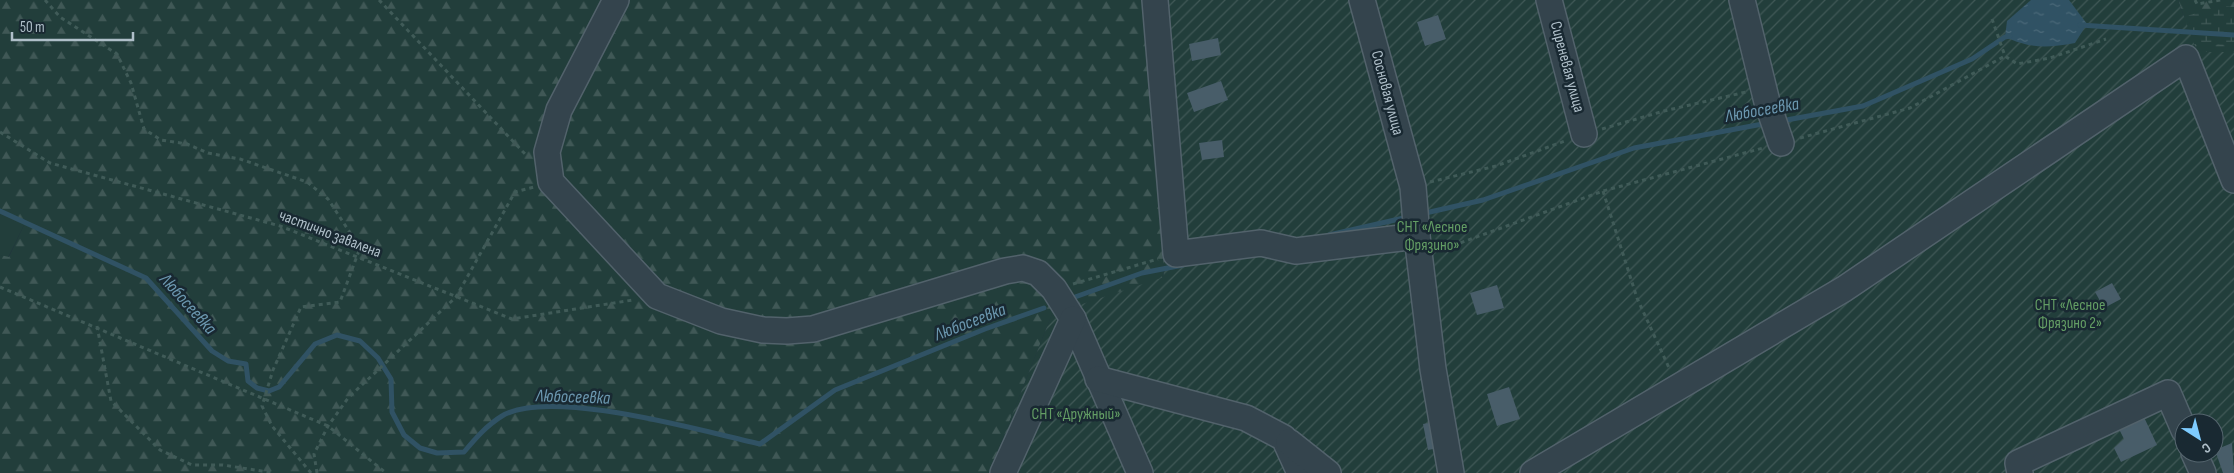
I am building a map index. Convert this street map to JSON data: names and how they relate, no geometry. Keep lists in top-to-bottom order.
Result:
{
  "streets": {
    "street": ["Сиреневая улица", "Сосновая улица"],
    "path": ["частично завалена"]
  },
  "water": ["Любосеевка"],
  "parks": ["СНТ «Лесное Фрязино»", "СНТ «Лесное Фрязино 2»", "СНТ «Дружный»"],
  "scale_bar": "50 m",
  "north": "bottom right"
}
